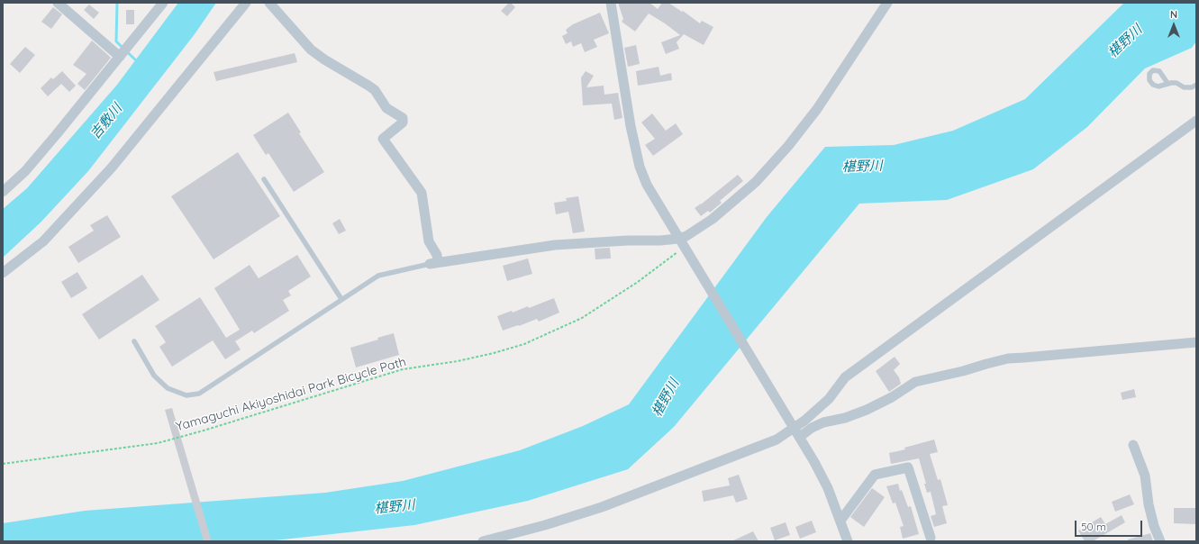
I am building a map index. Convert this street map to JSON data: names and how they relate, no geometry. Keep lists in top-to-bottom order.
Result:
{
  "streets": {
    "path": ["Yamaguchi Akiyoshidai Park Bicycle Path"]
  },
  "water": ["椹野川", "吉敷川"],
  "scale_bar": "50 m",
  "north": "top"
}
